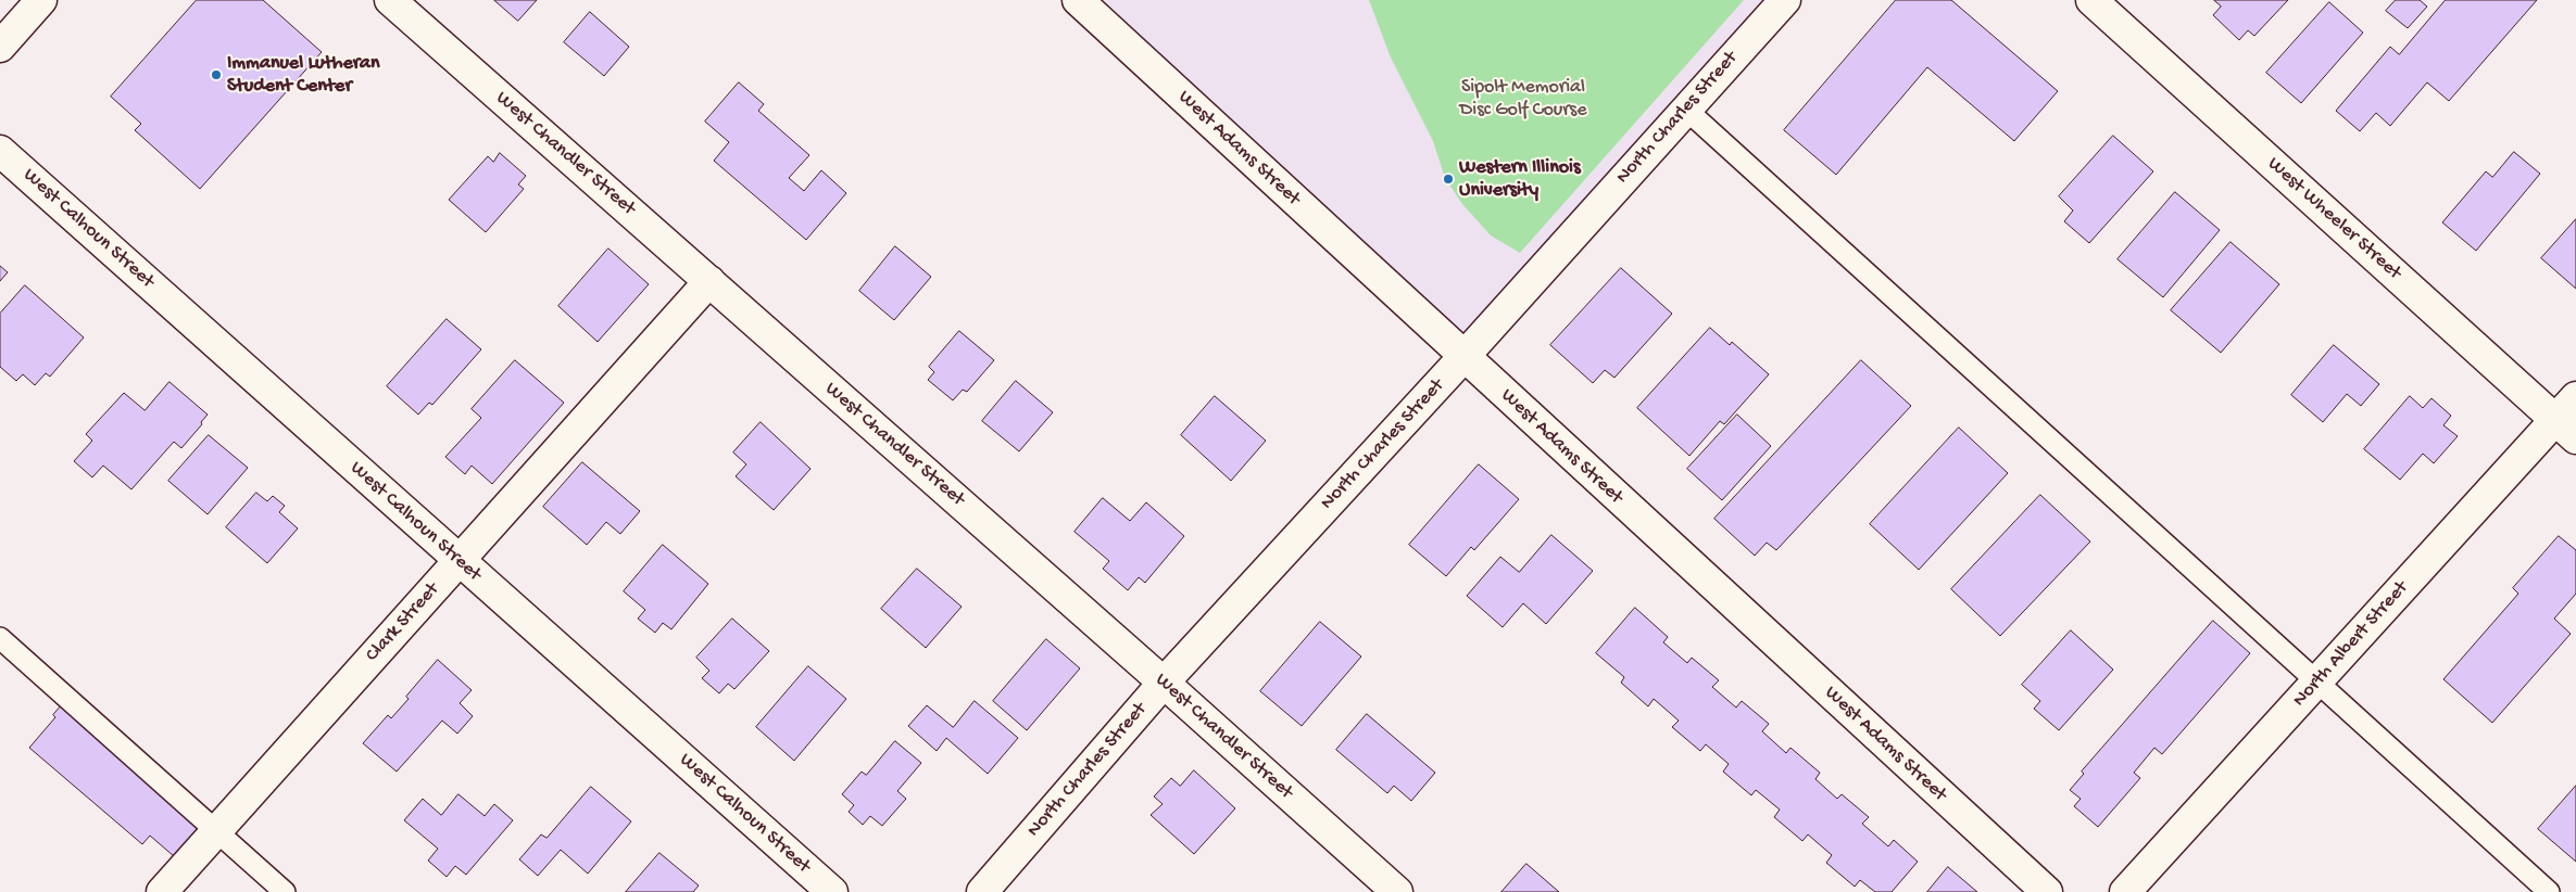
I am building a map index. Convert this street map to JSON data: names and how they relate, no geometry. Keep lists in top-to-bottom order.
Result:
{
  "streets": {
    "street": [
      "North Charles Street",
      "West Adams Street",
      "West Chandler Street",
      "West Wheeler Street",
      "West Calhoun Street",
      "Clark Street",
      "North Albert Street"
    ]
  },
  "crossings": [
    ["North Charles Street", "West Adams Street"],
    ["North Charles Street", "West Chandler Street"],
    ["West Chandler Street", "Clark Street"],
    ["West Wheeler Street", "North Albert Street"],
    ["West Calhoun Street", "Clark Street"]
  ],
  "parks": ["Sipolt Memorial Disc Golf Course"],
  "places": ["Immanuel Lutheran Student Center", "Western Illinois University"]
}
